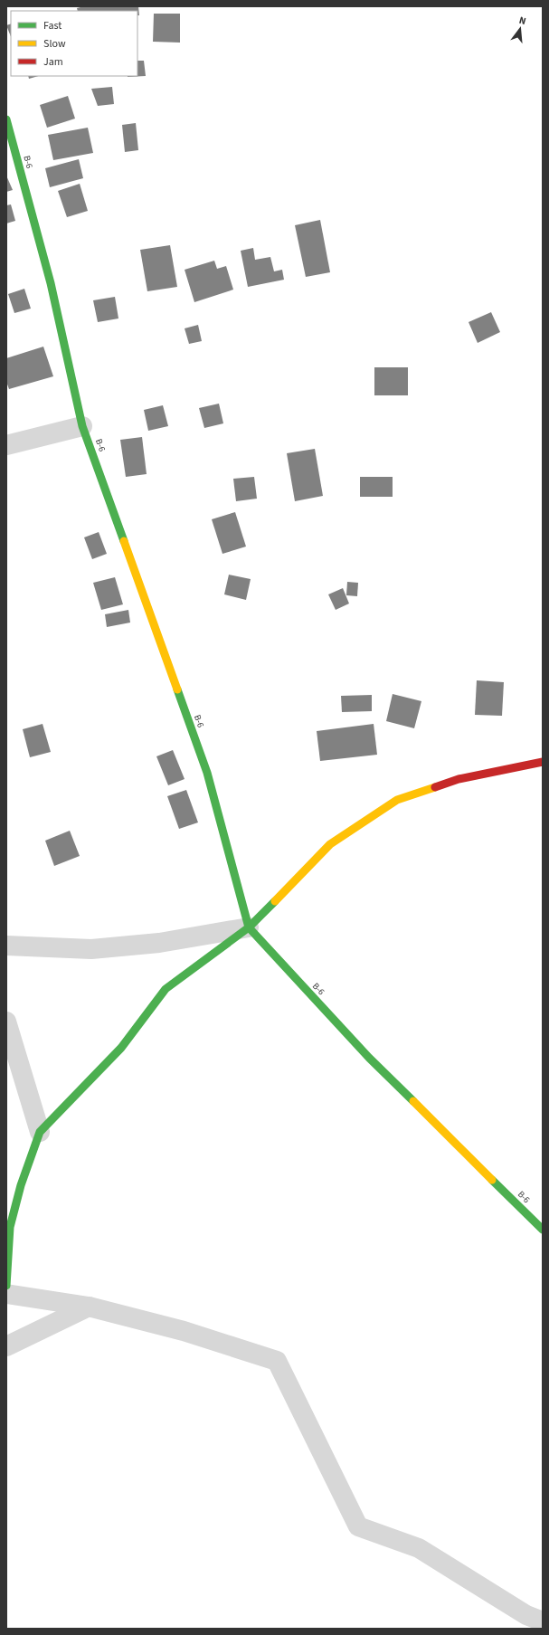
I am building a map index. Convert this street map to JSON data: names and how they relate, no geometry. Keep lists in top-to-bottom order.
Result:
{
  "streets": {
    "street": ["B-6"]
  },
  "legend": ["Fast", "Slow", "Jam"],
  "north": "top"
}
